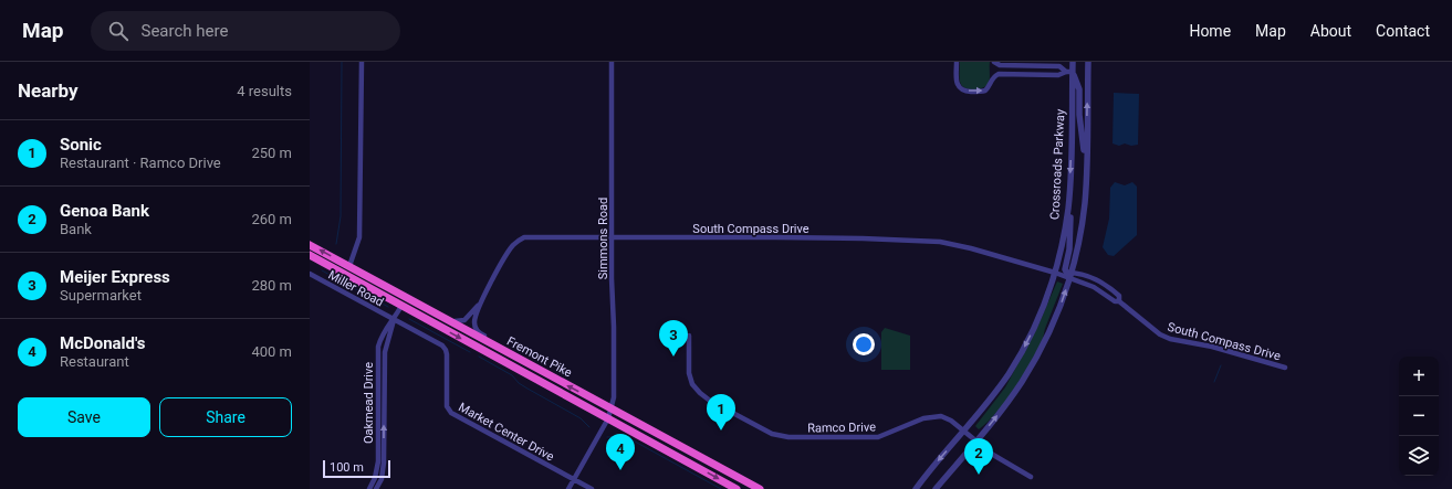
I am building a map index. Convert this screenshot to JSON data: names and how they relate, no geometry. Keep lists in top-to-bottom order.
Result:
{
  "streets": {
    "highway": ["Fremont Pike"],
    "street": [
      "Crossroads Parkway",
      "South Compass Drive",
      "Simmons Road",
      "Miller Road",
      "Oakmead Drive",
      "Ramco Drive",
      "Market Center Drive"
    ]
  },
  "crossings": [
    ["Crossroads Parkway", "South Compass Drive"],
    ["Crossroads Parkway", "Ramco Drive"],
    ["South Compass Drive", "Simmons Road"],
    ["South Compass Drive", "Fremont Pike"],
    ["Simmons Road", "Fremont Pike"],
    ["Simmons Road", "Market Center Drive"],
    ["Miller Road", "Oakmead Drive"],
    ["Miller Road", "Market Center Drive"],
    ["Fremont Pike", "Oakmead Drive"],
    ["Oakmead Drive", "Market Center Drive"]
  ],
  "scale_bar": "100 m",
  "page": {
    "header": "Map",
    "search": "Search here",
    "nav": [
      "Home",
      "Map",
      "About",
      "Contact"
    ],
    "heading": ["Nearby", "4 results"],
    "list": [
      {
        "mark": "1",
        "name": "Sonic",
        "note": "Restaurant · Ramco Drive",
        "value": "250 m"
      },
      {
        "mark": "2",
        "name": "Genoa Bank",
        "note": "Bank",
        "value": "260 m"
      },
      {
        "mark": "3",
        "name": "Meijer Express",
        "note": "Supermarket",
        "value": "280 m"
      },
      {
        "mark": "4",
        "name": "McDonald's",
        "note": "Restaurant",
        "value": "400 m"
      }
    ],
    "pins": [
      "3",
      "1",
      "4",
      "2"
    ],
    "map_buttons": ["+", "−"],
    "buttons": ["Save", "Share"],
    "scale": "100 m"
  }
}
